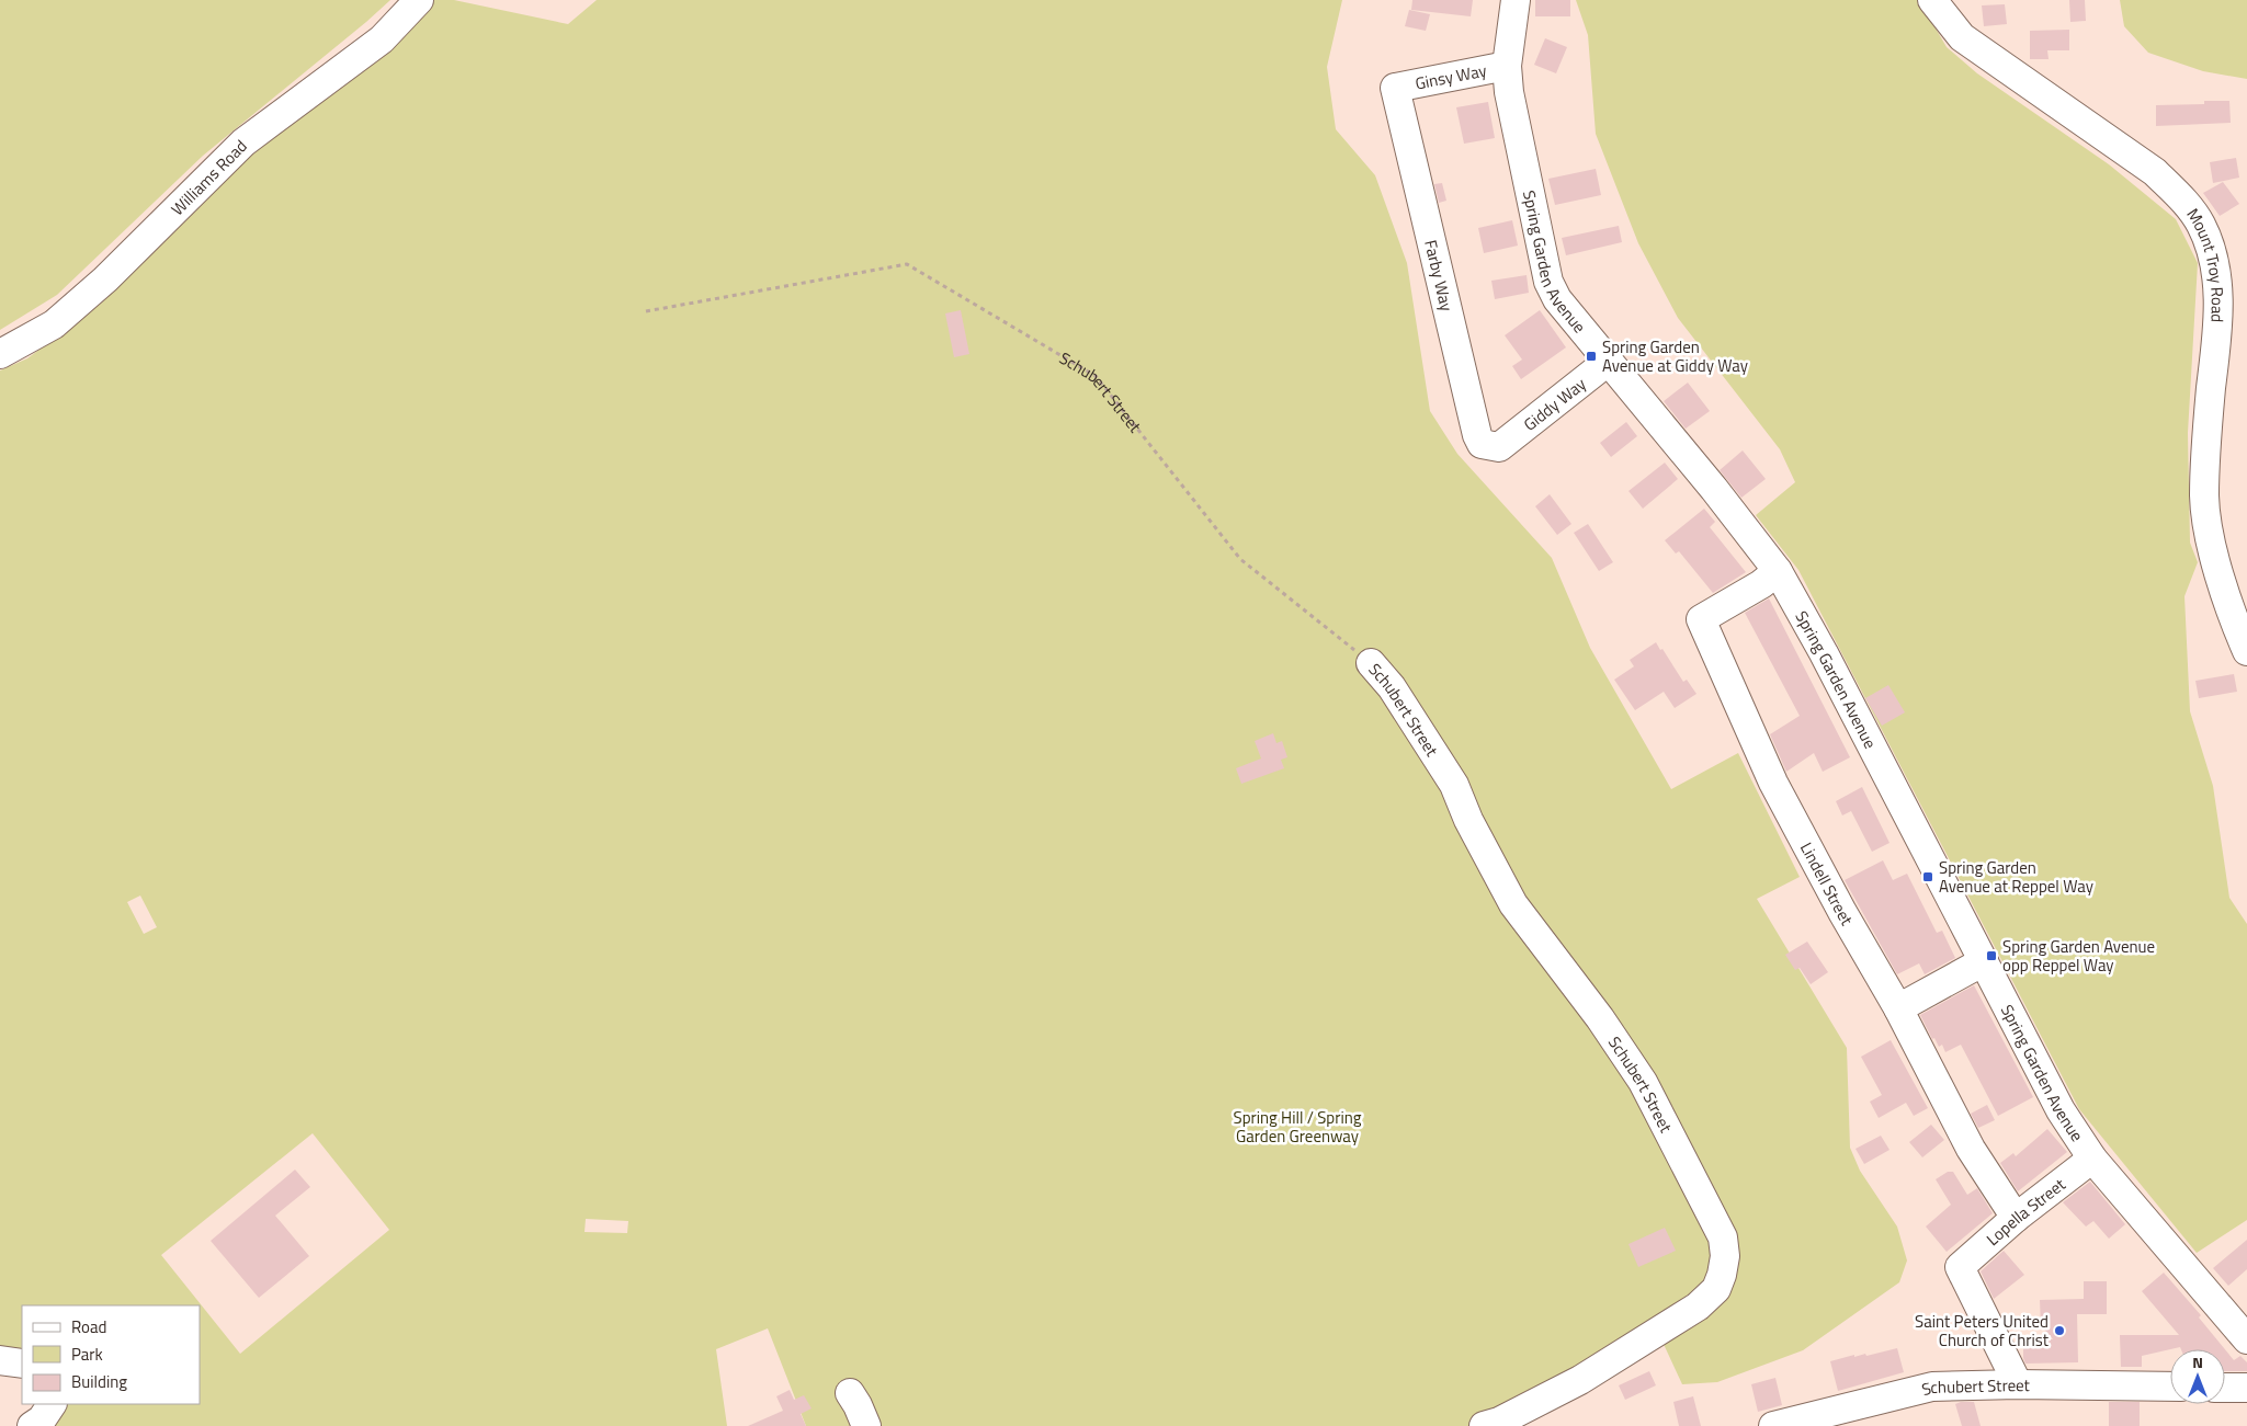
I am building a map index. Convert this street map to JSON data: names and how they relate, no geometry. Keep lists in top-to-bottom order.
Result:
{
  "streets": {
    "street": [
      "Ginsy Way",
      "Williams Road",
      "Spring Garden Avenue",
      "Mount Troy Road",
      "Farby Way",
      "Schubert Street",
      "Giddy Way",
      "Lindell Street",
      "Lopella Street"
    ]
  },
  "crossings": [
    ["Ginsy Way", "Spring Garden Avenue"],
    ["Ginsy Way", "Farby Way"],
    ["Spring Garden Avenue", "Giddy Way"],
    ["Spring Garden Avenue", "Lindell Street"],
    ["Spring Garden Avenue", "Lopella Street"],
    ["Farby Way", "Giddy Way"],
    ["Schubert Street", "Lopella Street"],
    ["Lindell Street", "Lopella Street"]
  ],
  "parks": ["Spring Hill / Spring Garden Greenway"],
  "places": {
    "transit": ["Spring Garden Avenue at Giddy Way", "Spring Garden Avenue at Reppel Way", "Spring Garden Avenue opp Reppel Way"],
    "other": ["Saint Peters United Church of Christ"]
  },
  "legend": ["Road", "Park", "Building"],
  "north": "top"
}
